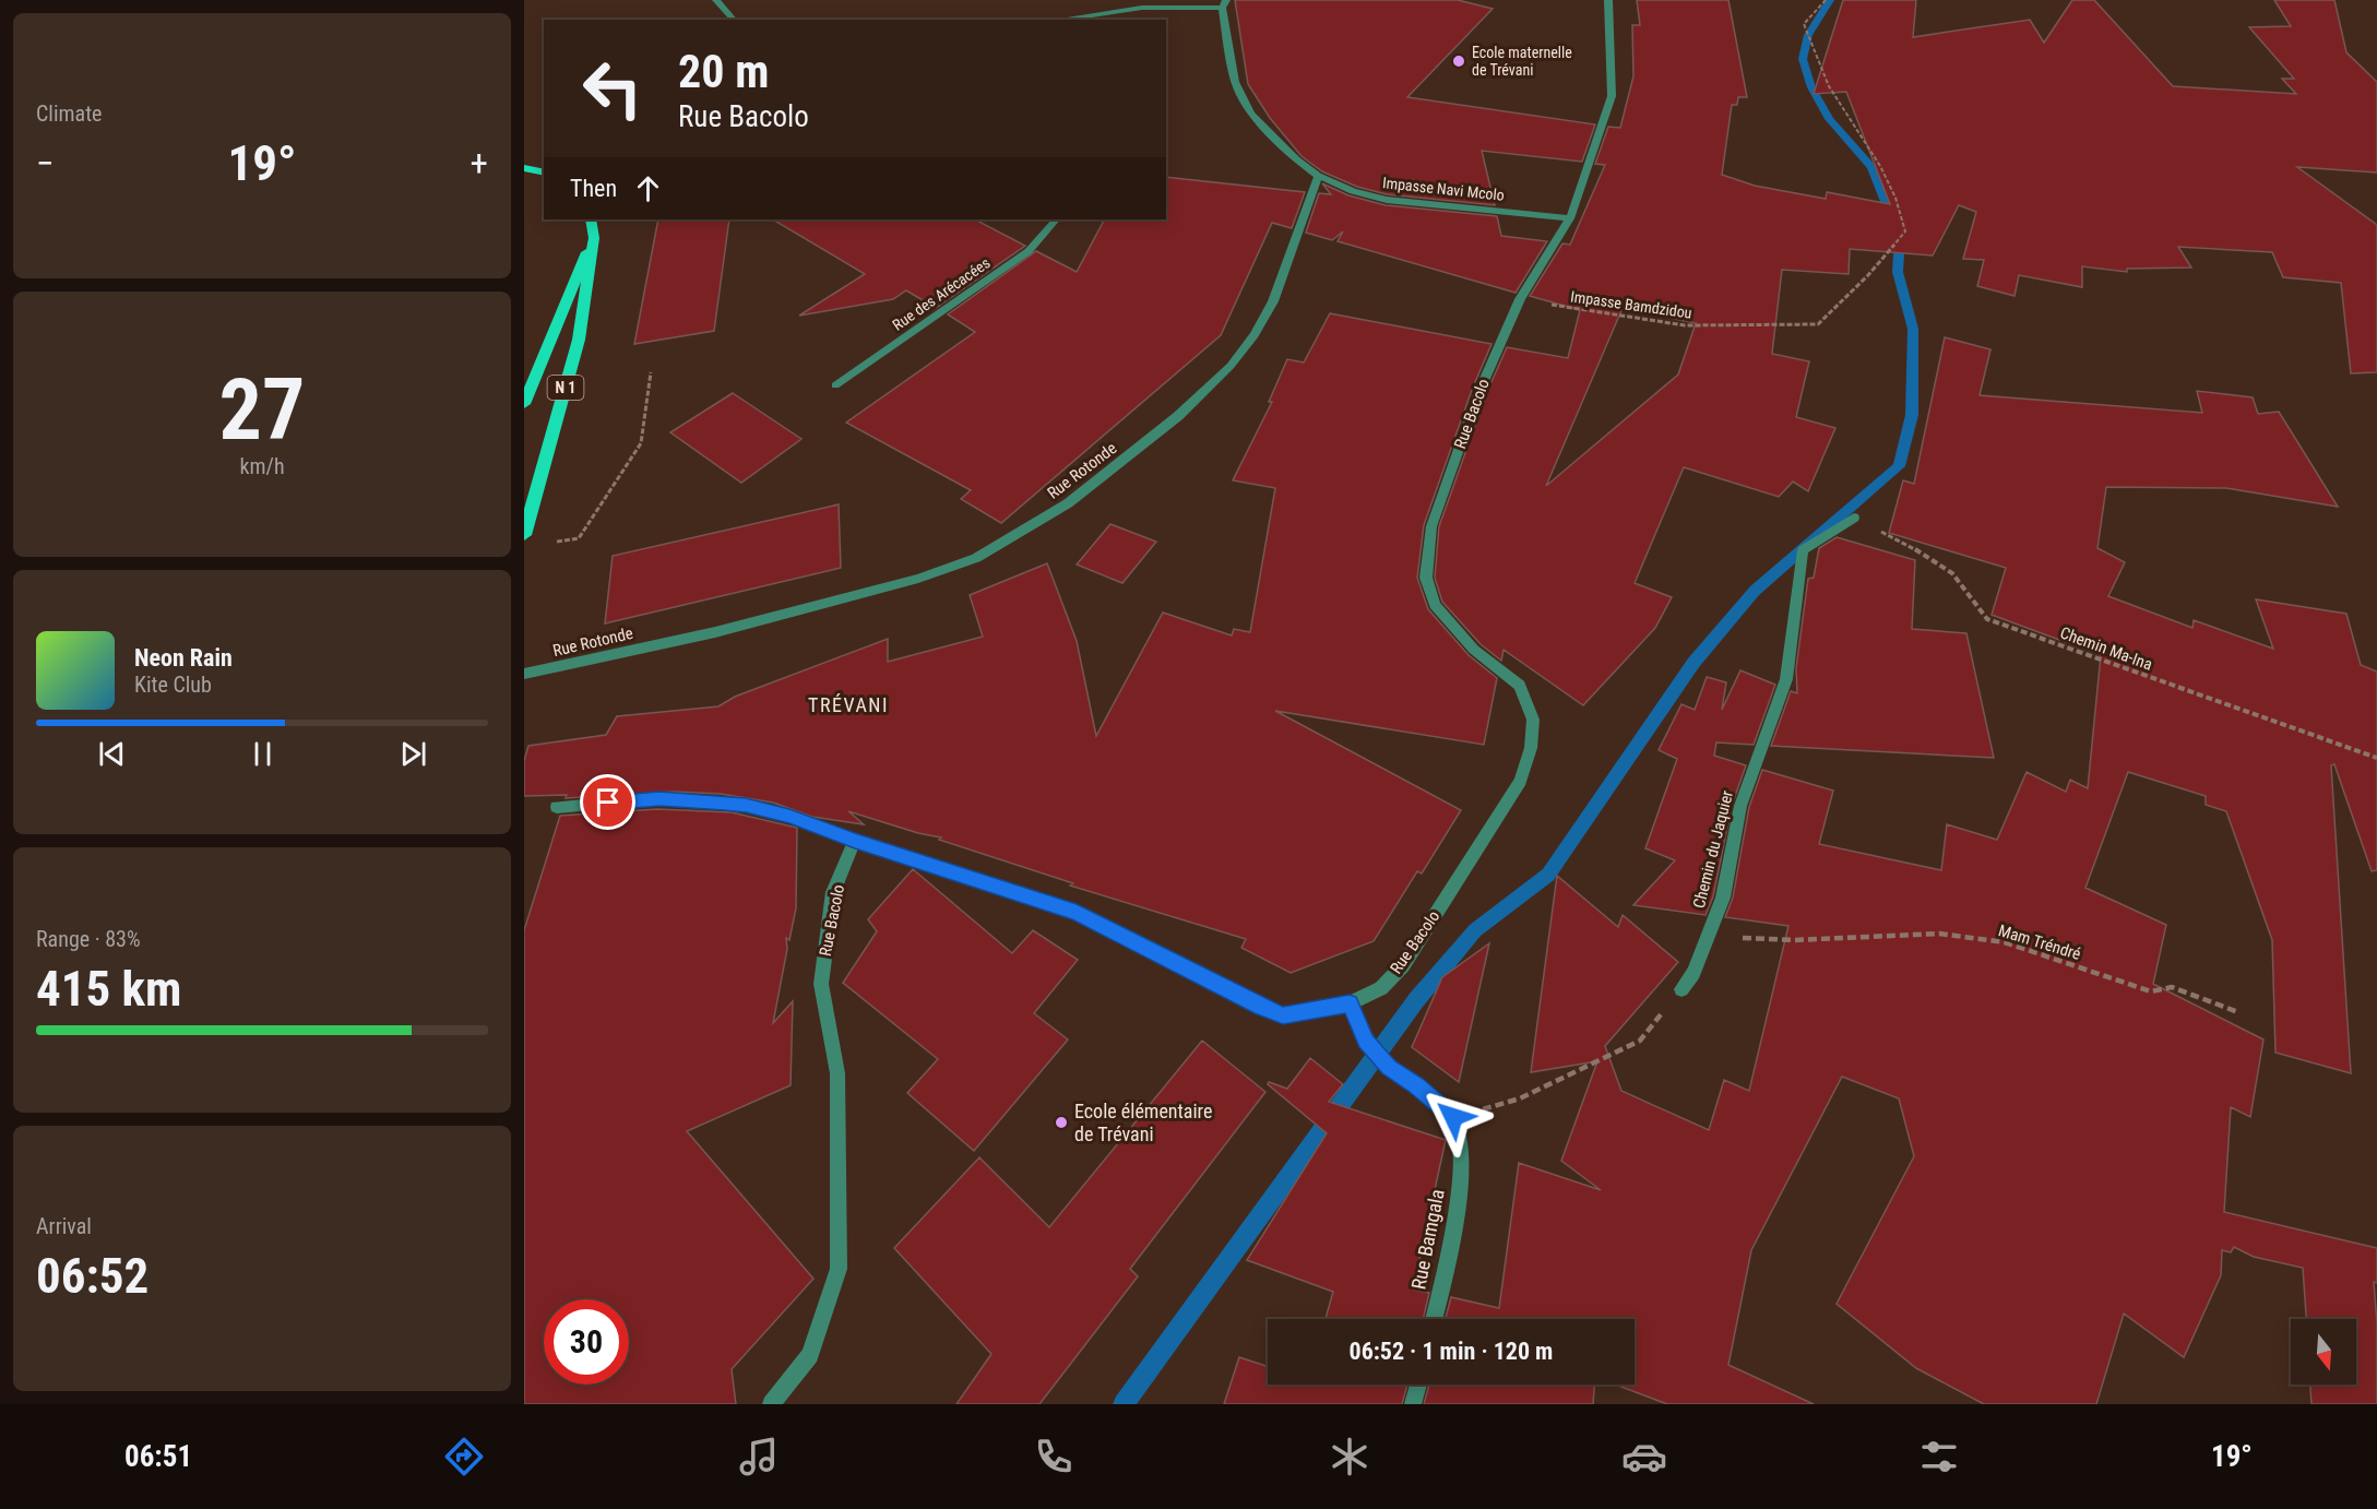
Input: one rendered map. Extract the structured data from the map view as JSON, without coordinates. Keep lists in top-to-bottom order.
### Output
{
  "streets": {
    "main road": ["N 1"],
    "street": [
      "Impasse Navi Mcolo",
      "Rue des Arécacées",
      "Rue Bacolo",
      "Rue Rotonde",
      "Chemin du Jaquier",
      "Rue Bamgala"
    ],
    "path": ["Impasse Bamdzidou", "Chemin Ma-Ina", "Mam Tréndré"]
  },
  "crossings": [
    ["Impasse Navi Mcolo", "Rue Bacolo"],
    ["Impasse Navi Mcolo", "Rue Rotonde"],
    ["Impasse Bamdzidou", "Rue Bacolo"],
    ["Chemin Ma-Ina", "Chemin du Jaquier"],
    ["Chemin du Jaquier", "Mam Tréndré"]
  ],
  "districts": ["TRÉVANI"],
  "places": ["Ecole maternelle de Trévani", "Ecole élémentaire de Trévani"],
  "north": "bottom",
  "page": {
    "tile": [
      "Climate",
      ["27", "km/h"],
      ["Range · 83%", "415 km"],
      ["Arrival", "06:52"]
    ],
    "turn": ["20 m", "Rue Bacolo"],
    "heat": ["−", "19°", "+"],
    "then": "Then",
    "song": ["Neon Rain", "Kite Club"],
    "limit": "30",
    "trip": "06:52 · 1 min · 120 m",
    "tabs": ["06:51", "19°"]
  }
}
